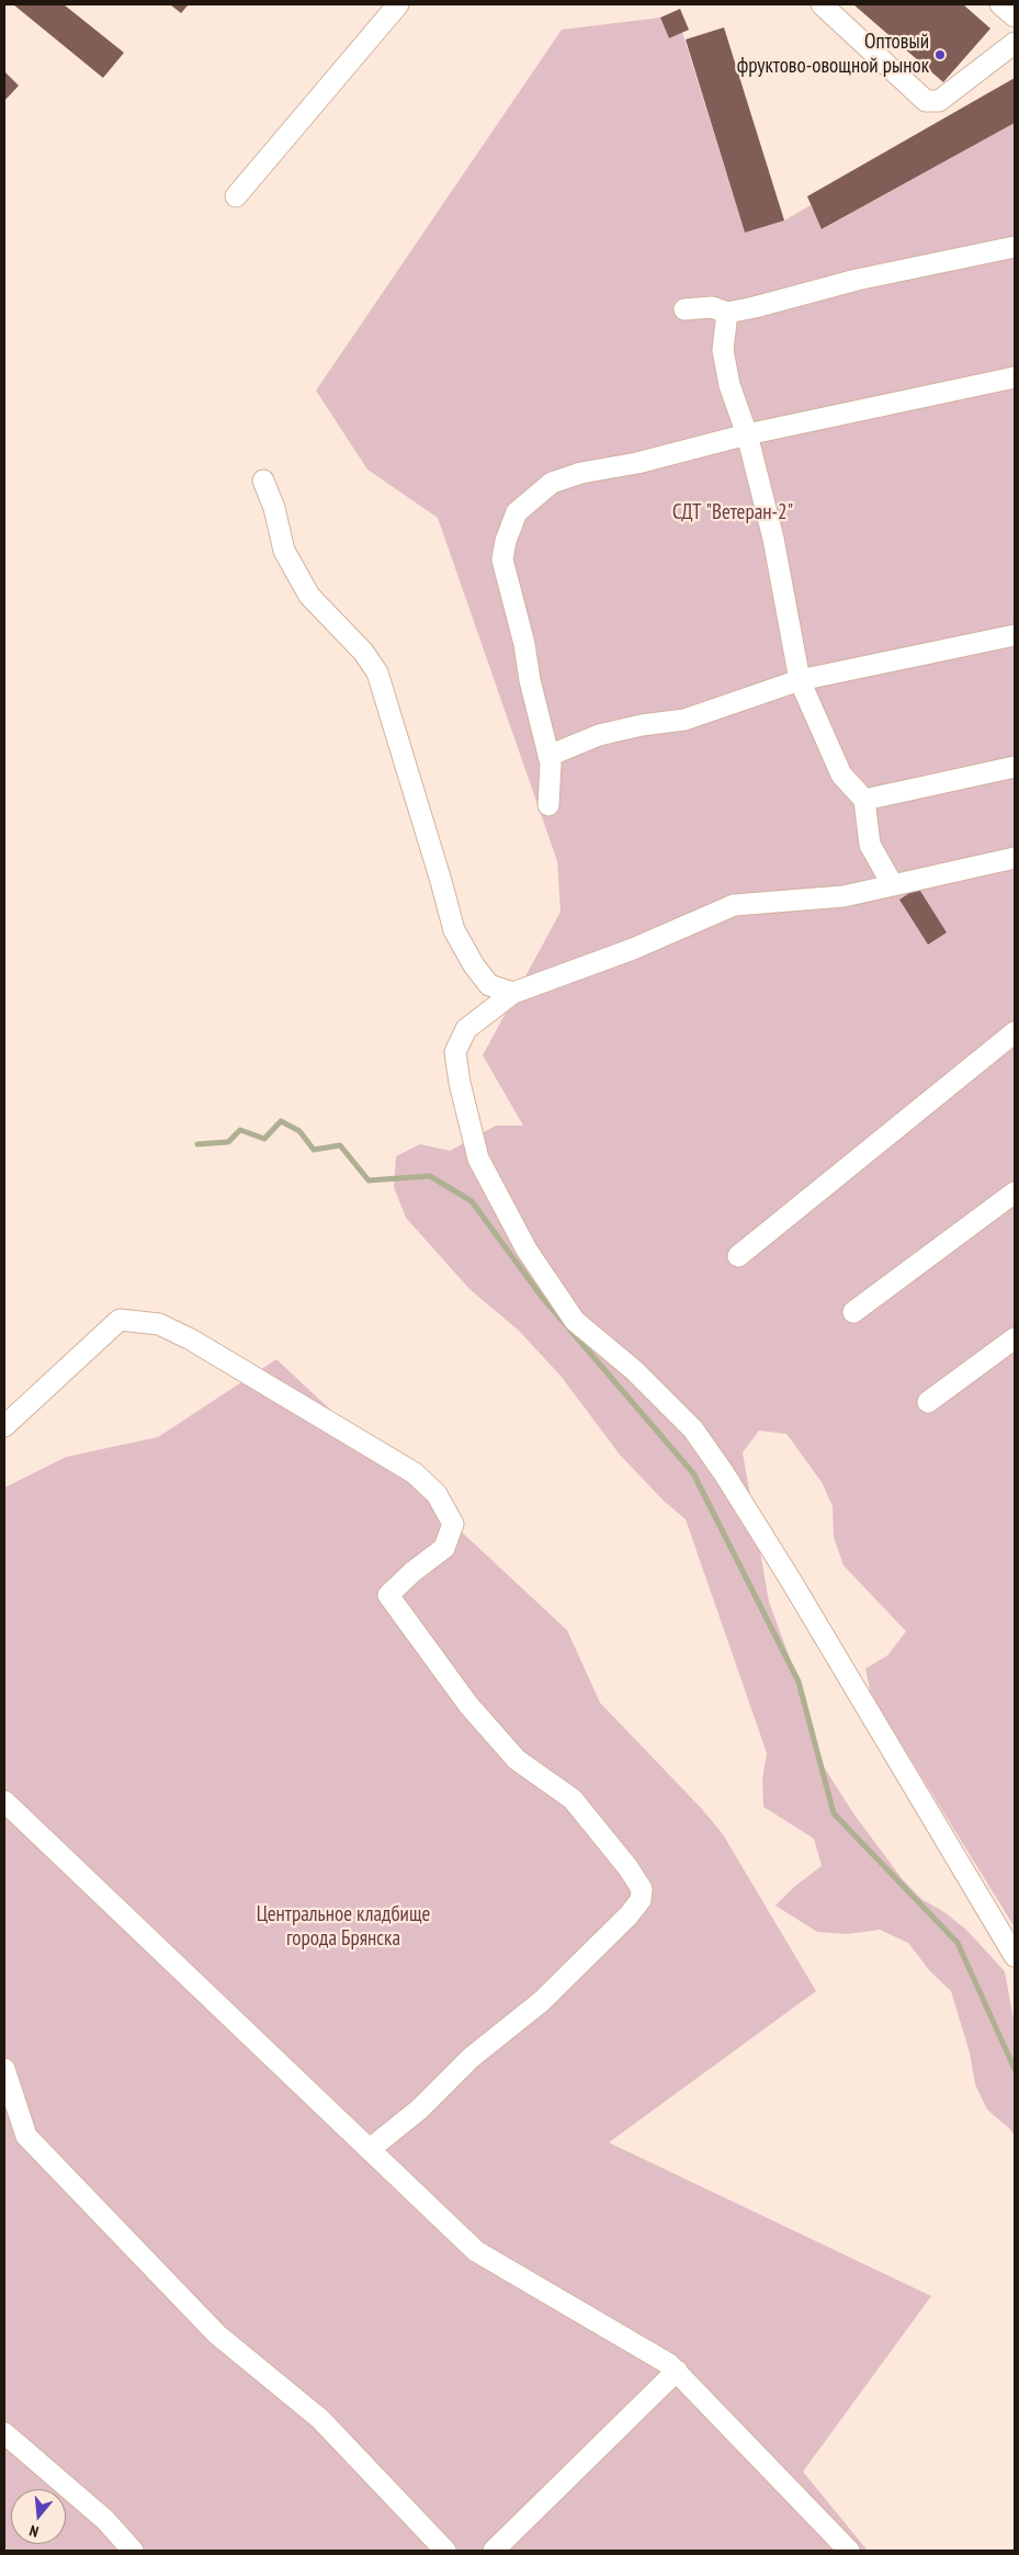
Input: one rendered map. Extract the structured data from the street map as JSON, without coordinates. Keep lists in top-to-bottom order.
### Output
{
  "parks": ["СДТ \"Ветеран-2\"", "Центральное кладбище города Брянска"],
  "places": ["Оптовый фруктово-овощной рынок"],
  "north": "bottom"
}
